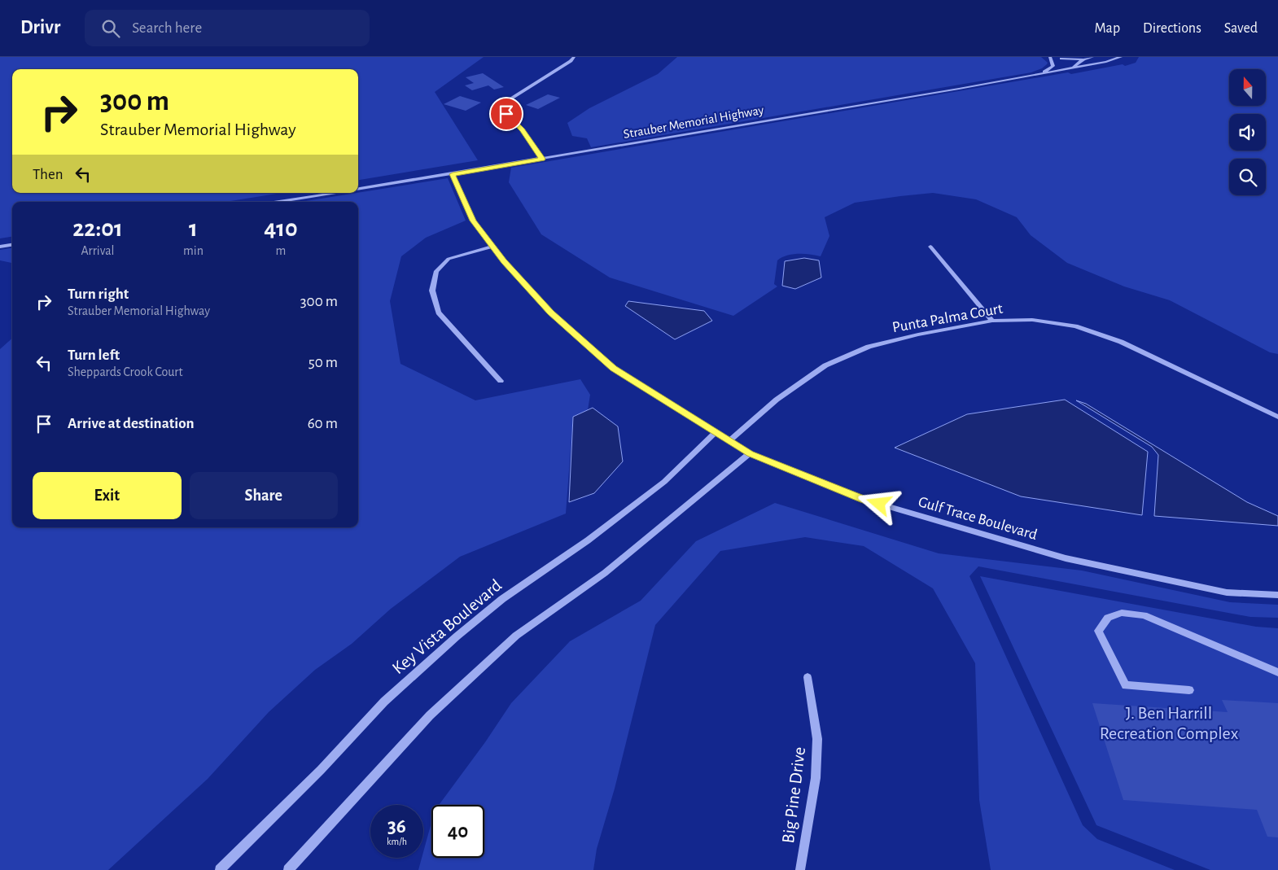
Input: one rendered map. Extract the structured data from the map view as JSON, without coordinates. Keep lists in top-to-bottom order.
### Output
{
  "streets": {
    "street": [
      "Strauber Memorial Highway",
      "Punta Palma Court",
      "Gulf Trace Boulevard",
      "Key Vista Boulevard",
      "Big Pine Drive"
    ]
  },
  "crossings": [
    ["Strauber Memorial Highway", "Gulf Trace Boulevard"],
    ["Punta Palma Court", "Gulf Trace Boulevard"],
    ["Gulf Trace Boulevard", "Key Vista Boulevard"]
  ],
  "parks": ["J. Ben Harrill Recreation Complex"],
  "north": "top",
  "page": {
    "header": "Drivr",
    "search": "Search here",
    "nav": ["Map", "Directions", "Saved"],
    "turn": ["300 m", "Strauber Memorial Highway"],
    "then": "Then",
    "eta": [
      "22:01",
      "Arrival",
      "1",
      "min",
      "410",
      "m"
    ],
    "list": [
      {
        "name": "Turn right",
        "note": "Strauber Memorial Highway",
        "value": "300 m"
      },
      {
        "name": "Turn left",
        "note": "Sheppards Crook Court",
        "value": "50 m"
      },
      {
        "name": "Arrive at destination",
        "value": "60 m"
      }
    ],
    "buttons": ["Exit", "Share"],
    "speed": "36 km/h",
    "limit": "40"
  }
}
